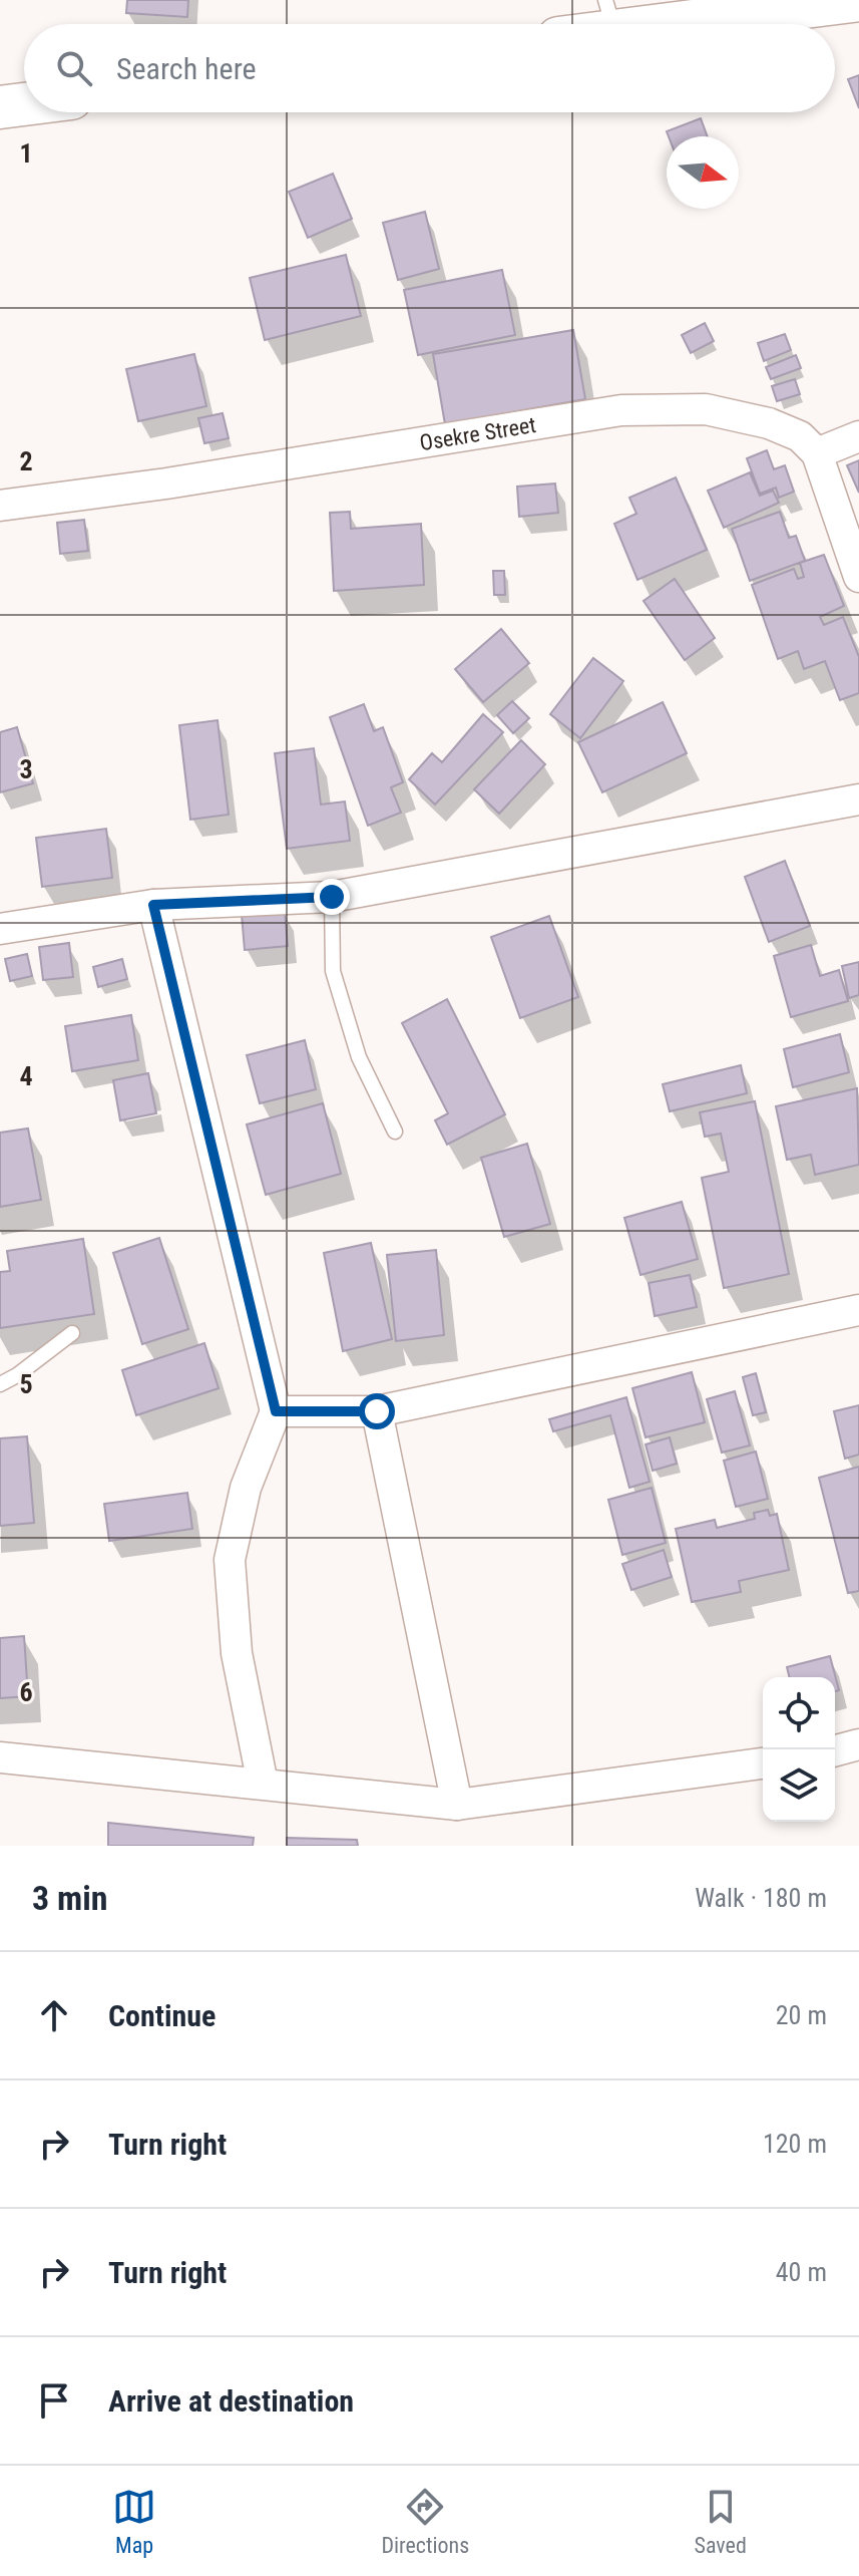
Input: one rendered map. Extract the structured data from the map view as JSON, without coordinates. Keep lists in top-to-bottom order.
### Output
{
  "streets": {
    "street": ["Osekre Street"]
  },
  "north": "right",
  "page": {
    "search": "Search here",
    "heading": ["3 min", "Walk · 180 m"],
    "list": [
      ["Continue", "20 m"],
      ["Turn right", "120 m"],
      ["Turn right", "40 m"],
      "Arrive at destination"
    ],
    "nav": ["Map", "Directions", "Saved"]
  },
  "grid": {
    "rows": [
      "1",
      "2",
      "3",
      "4",
      "5",
      "6"
    ]
  }
}
